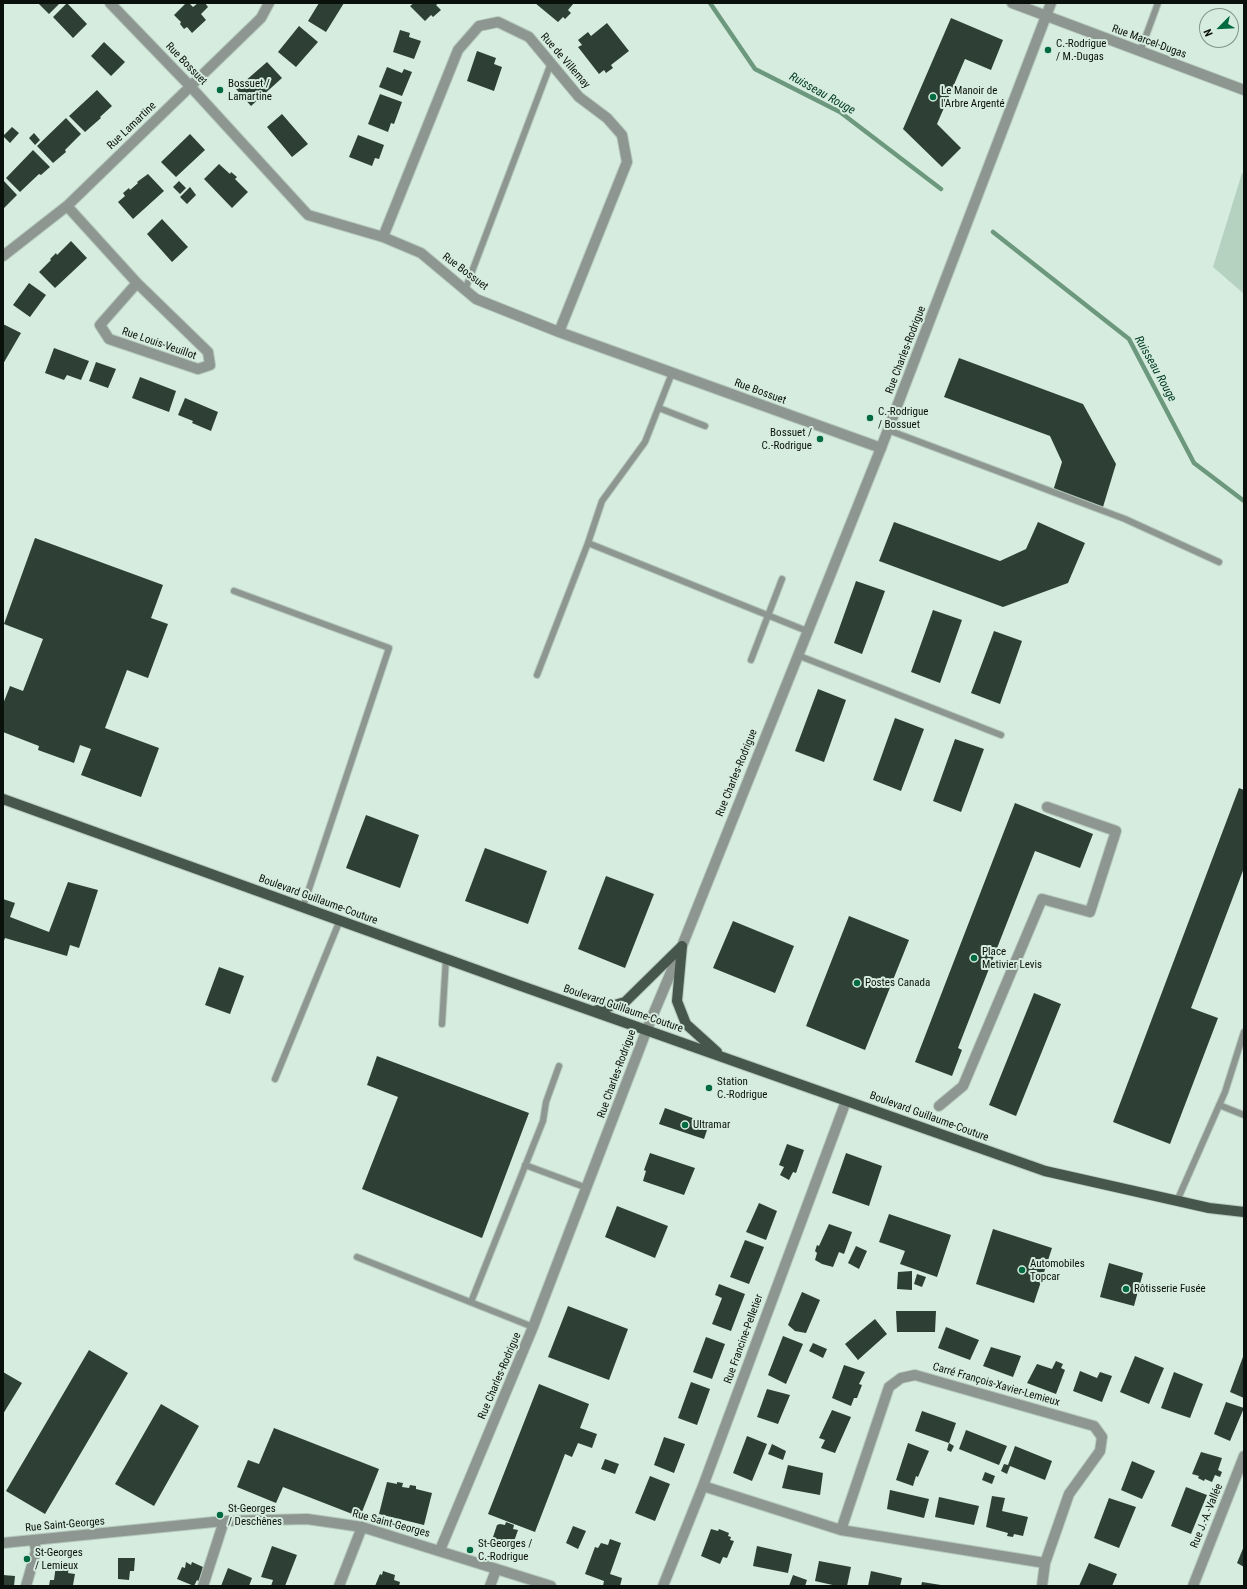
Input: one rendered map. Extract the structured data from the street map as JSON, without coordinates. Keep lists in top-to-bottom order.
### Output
{
  "streets": {
    "main road": ["Boulevard Guillaume-Couture"],
    "street": [
      "Rue Marcel-Dugas",
      "Rue de Villemay",
      "Rue Bossuet",
      "Rue Lamartine",
      "Rue Louis-Veuillot",
      "Rue Charles-Rodrigue",
      "Rue Francine-Pelletier",
      "Carré François-Xavier-Lemieux",
      "Rue J.-A.-Vallée",
      "Rue Saint-Georges"
    ]
  },
  "crossings": [
    ["Rue Marcel-Dugas", "Rue Charles-Rodrigue"],
    ["Rue de Villemay", "Rue Bossuet"],
    ["Rue Bossuet", "Rue Lamartine"],
    ["Rue Bossuet", "Rue Charles-Rodrigue"],
    ["Rue Lamartine", "Rue Louis-Veuillot"],
    ["Rue Charles-Rodrigue", "Boulevard Guillaume-Couture"],
    ["Rue Charles-Rodrigue", "Rue Saint-Georges"],
    ["Boulevard Guillaume-Couture", "Rue Francine-Pelletier"]
  ],
  "water": ["Ruisseau Rouge"],
  "places": [
    "C.-Rodrigue / M.-Dugas",
    "Bossuet / Lamartine",
    "Le Manoir de l'Arbre Argenté",
    "C.-Rodrigue / Bossuet",
    "Bossuet / C.-Rodrigue",
    "Place Metivier Levis",
    "Postes Canada",
    "Station C.-Rodrigue",
    "Ultramar",
    "Automobiles Topcar",
    "Rôtisserie Fusée",
    "St-Georges / Deschênes",
    "St-Georges / C.-Rodrigue",
    "St-Georges / Lemieux"
  ],
  "north": "bottom left"
}
